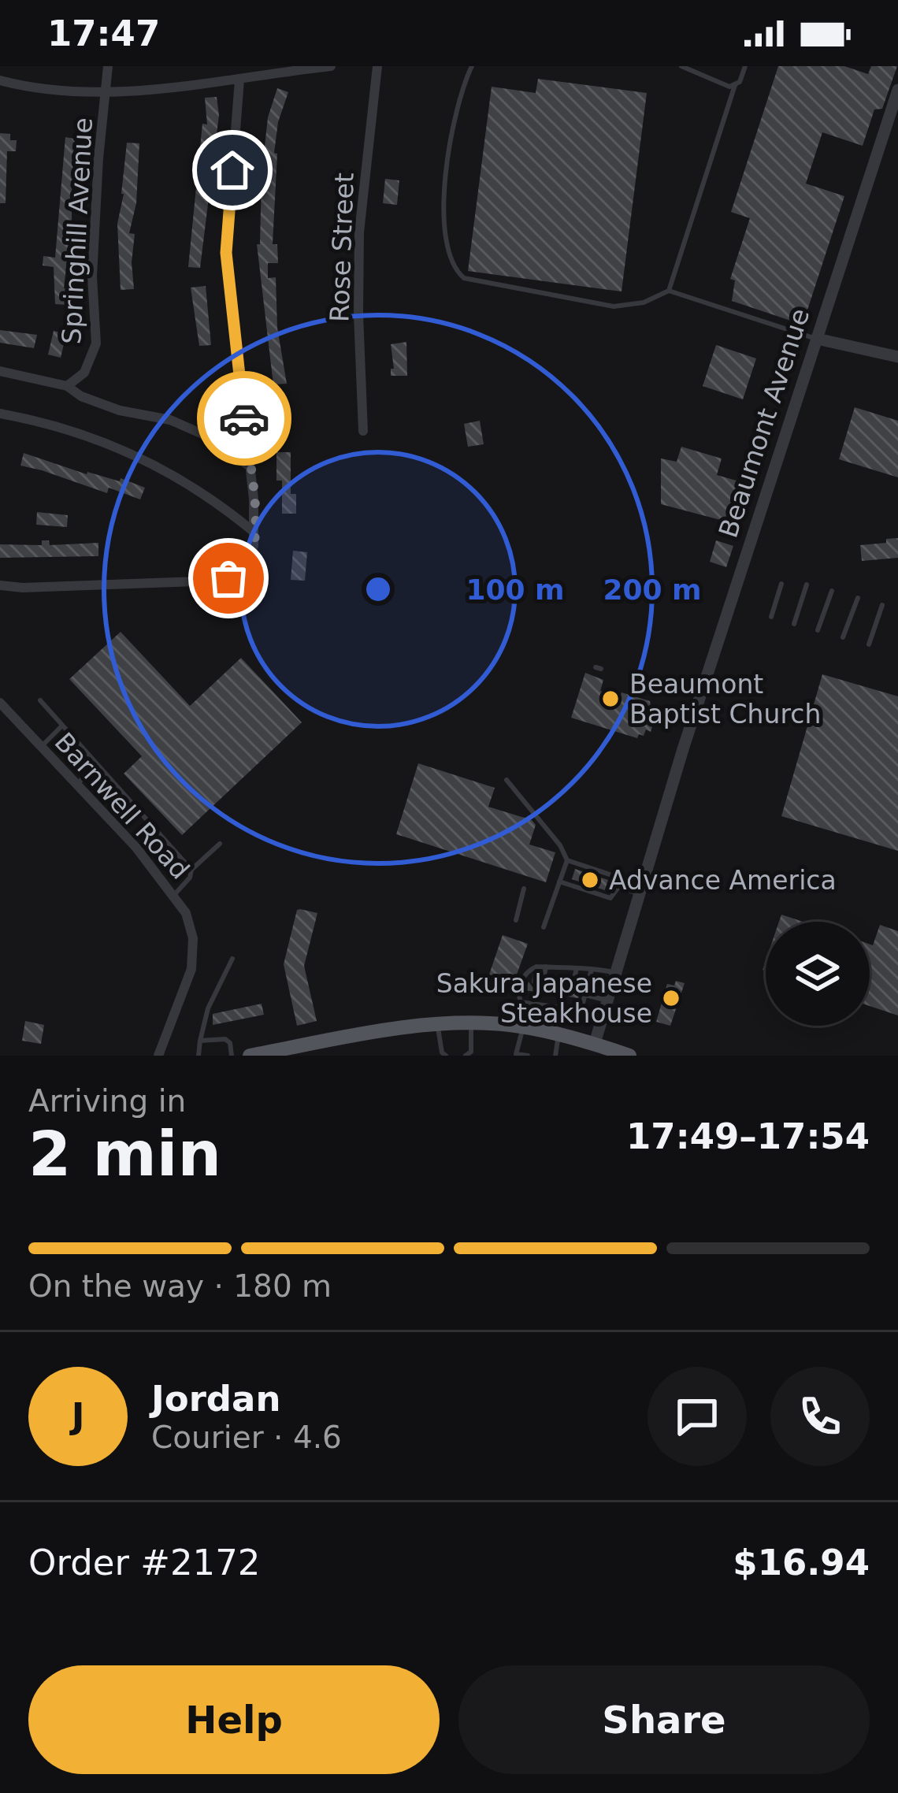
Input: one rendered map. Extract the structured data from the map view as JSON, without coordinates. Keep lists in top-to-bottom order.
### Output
{
  "streets": {
    "street": [
      "Springhill Avenue",
      "Rose Street",
      "Beaumont Avenue",
      "Barnwell Road"
    ]
  },
  "places": ["Beaumont Baptist Church", "Advance America", "Sakura Japanese Steakhouse"],
  "page": {
    "status": "17:47",
    "heading": ["2 min", "Arriving in", "17:49–17:54"],
    "panel": [
      "Jordan",
      "Courier · 4.6",
      "Order #2172",
      "$16.94"
    ],
    "bar": "On the way · 180 m",
    "round": "J",
    "buttons": ["Help", "Share"]
  },
  "rings": ["100 m", "200 m"]
}
